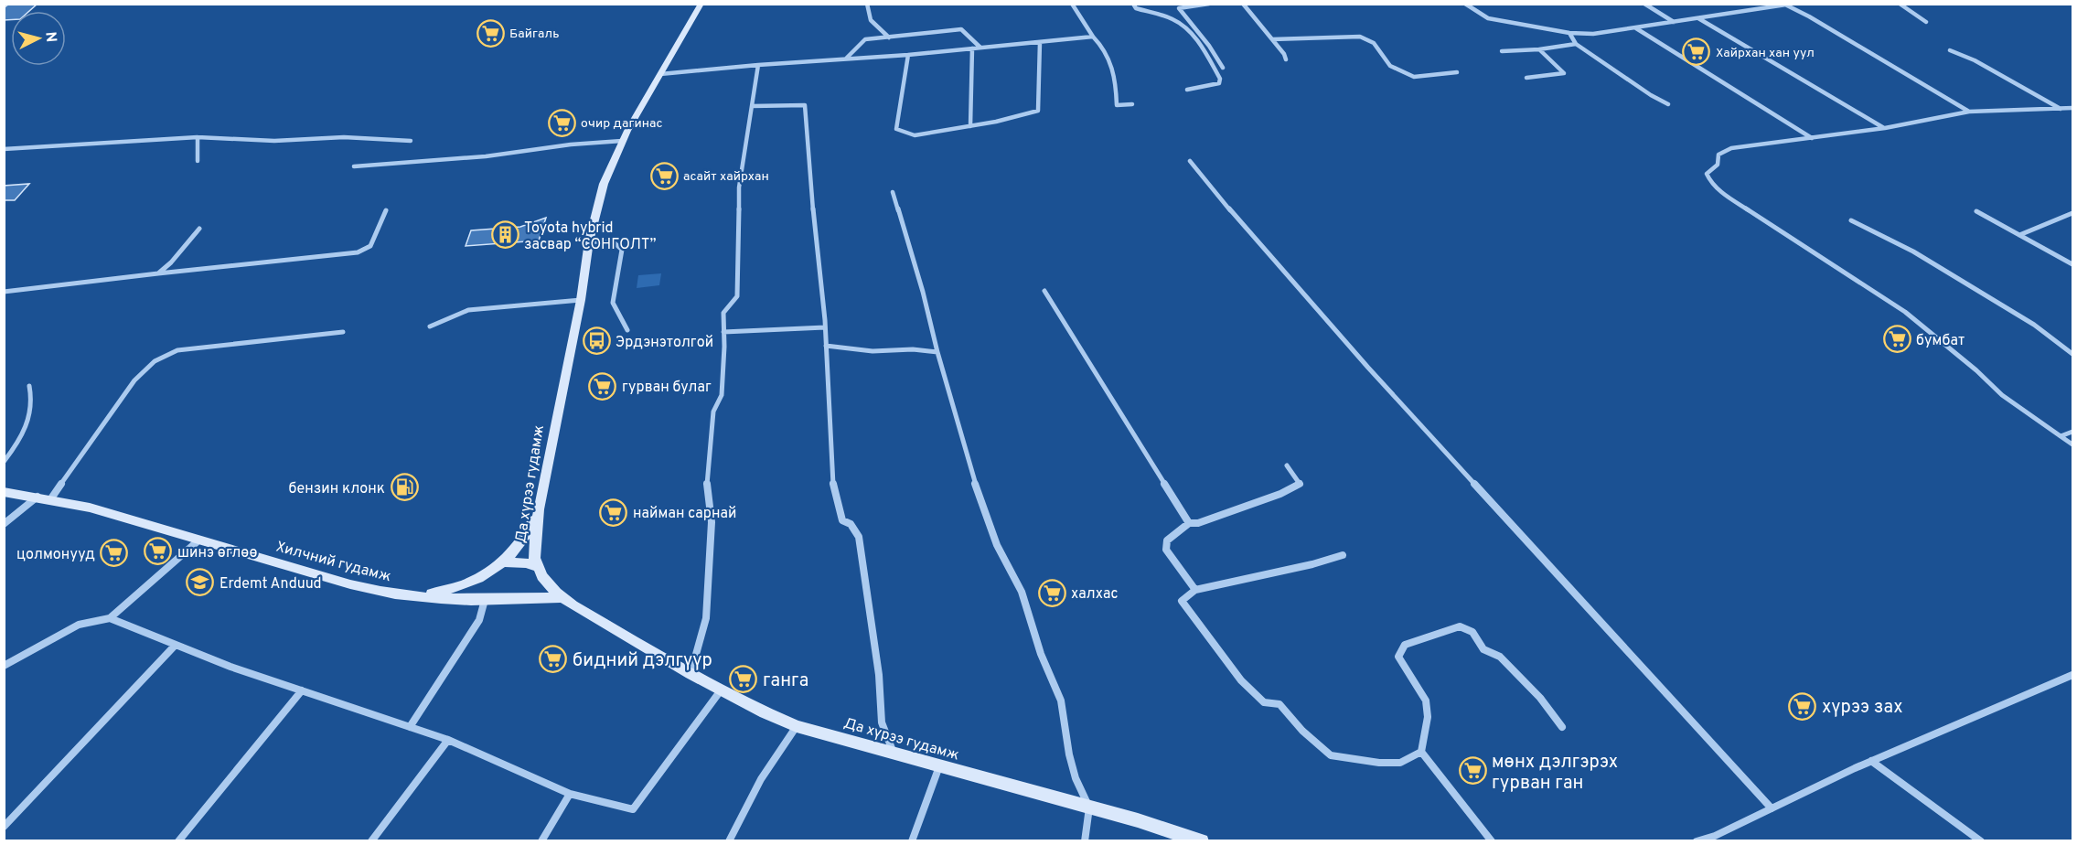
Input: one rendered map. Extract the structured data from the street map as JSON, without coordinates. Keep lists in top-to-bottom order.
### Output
{
  "streets": {
    "main road": ["Да хүрээ гудамж", "Хилчний гудамж"]
  },
  "crossings": [
    ["Да хүрээ гудамж", "Хилчний гудамж"]
  ],
  "places": {
    "supermarket": [
      "Байгаль",
      "Хайрхан хан уул",
      "очир дагинас",
      "асайт хайрхан",
      "бумбат",
      "гурван булаг",
      "найман сарнай",
      "шинэ өглөө",
      "цолмонууд",
      "халхас",
      "бидний дэлгүүр",
      "ганга",
      "хүрээ зах",
      "мөнх дэлгэрэх гурван ган"
    ],
    "building": ["Toyota hybrid засвар “СОНГОЛТ”"],
    "bus stop": ["Эрдэнэтолгой"],
    "fuel station": ["бензин клонк"],
    "school or university": ["Erdemt Anduud"]
  },
  "north": "right"
}
